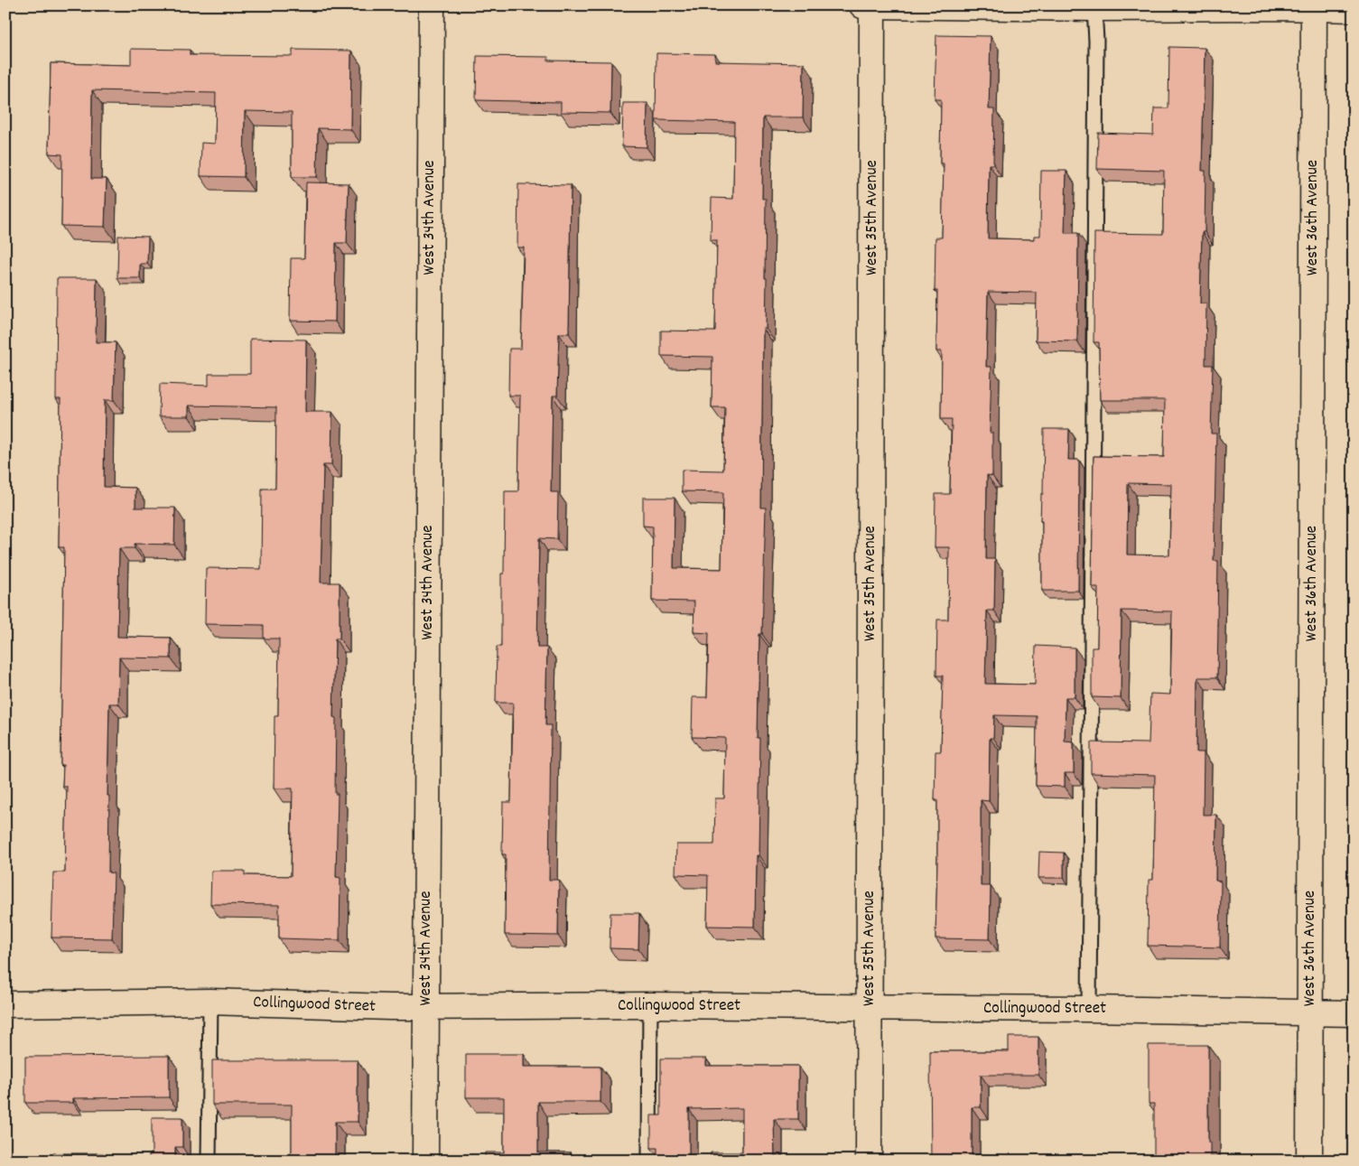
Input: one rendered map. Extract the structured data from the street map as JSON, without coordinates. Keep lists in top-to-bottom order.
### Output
{
  "streets": {
    "street": [
      "West 34th Avenue",
      "West 35th Avenue",
      "West 36th Avenue",
      "Collingwood Street"
    ]
  },
  "crossings": [
    ["West 34th Avenue", "Collingwood Street"],
    ["West 35th Avenue", "Collingwood Street"],
    ["West 36th Avenue", "Collingwood Street"]
  ]
}
